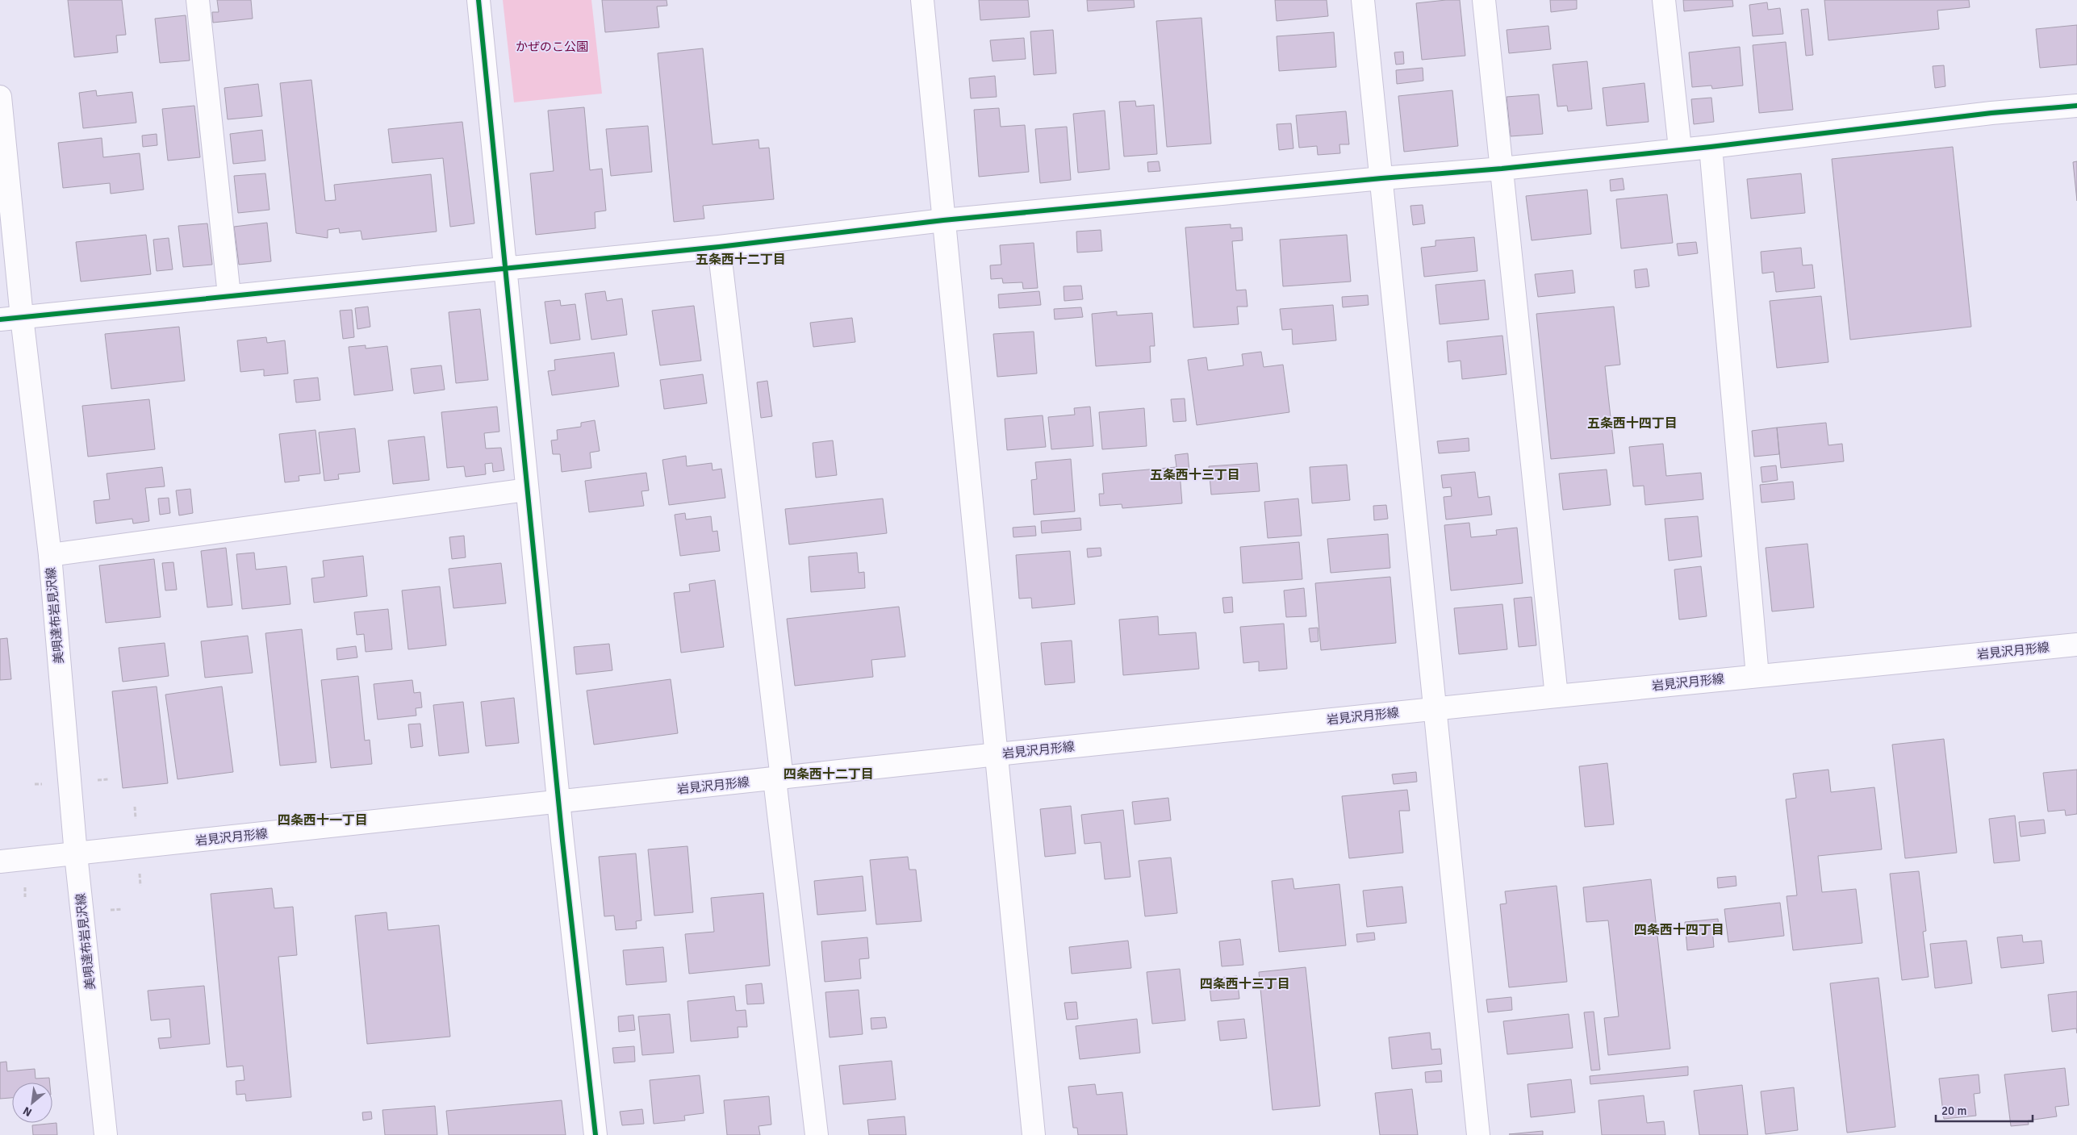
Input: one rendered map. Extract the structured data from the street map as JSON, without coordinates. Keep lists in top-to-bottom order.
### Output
{
  "streets": {
    "street": ["美唄達布岩見沢線", "岩見沢月形線"]
  },
  "crossings": [
    ["美唄達布岩見沢線", "岩見沢月形線"]
  ],
  "districts": [
    "五条西十二丁目",
    "五条西十四丁目",
    "五条西十三丁目",
    "四条西十二丁目",
    "四条西十一丁目",
    "四条西十四丁目",
    "四条西十三丁目"
  ],
  "parks": ["かぜのこ公園"],
  "scale_bar": "20 m",
  "north": "bottom left"
}
